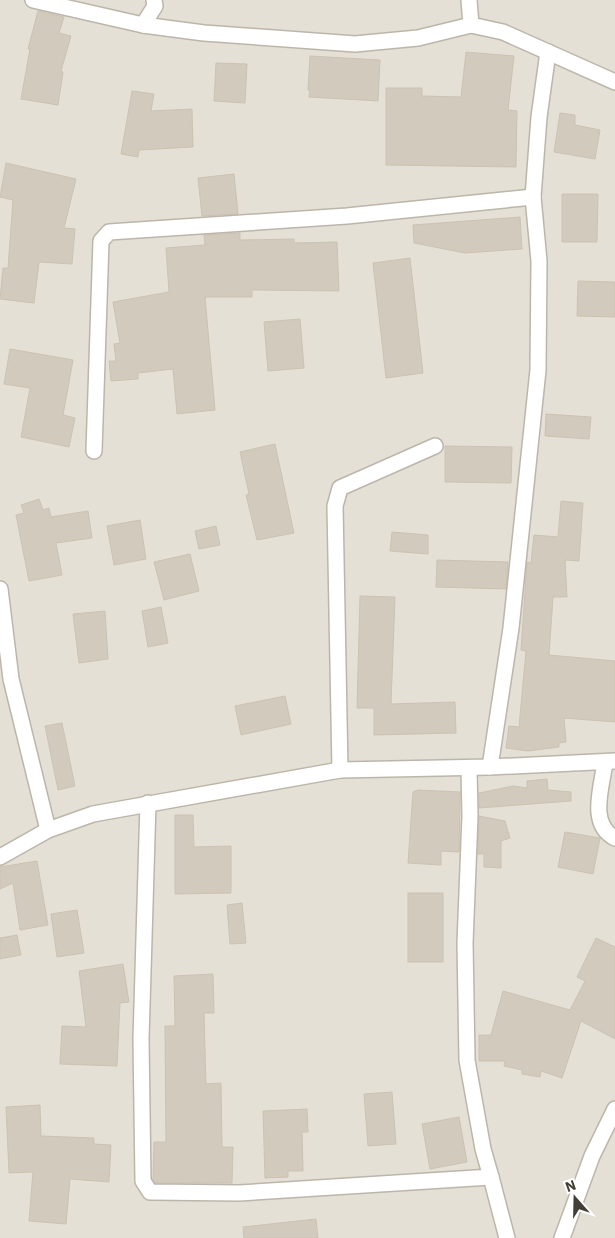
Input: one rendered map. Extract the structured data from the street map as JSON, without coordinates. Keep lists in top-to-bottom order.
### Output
{
  "north": "top"
}
